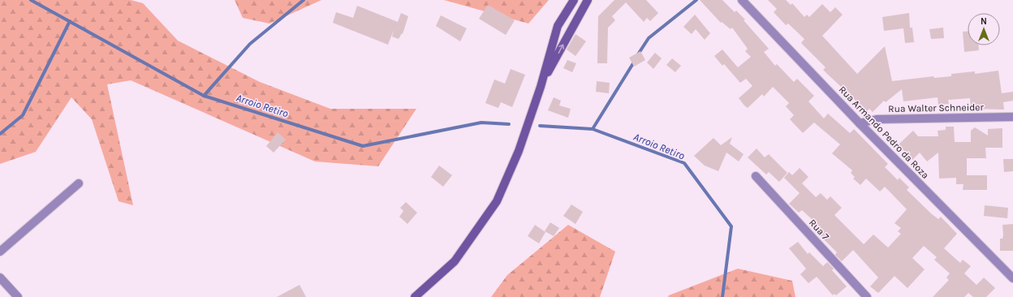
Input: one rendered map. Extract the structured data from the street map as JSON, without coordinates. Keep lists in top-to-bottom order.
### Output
{
  "streets": {
    "street": ["Rua Walter Schneider", "Rua Armando Pedro da Roza", "Rua 7"]
  },
  "crossings": [
    ["Rua Walter Schneider", "Rua Armando Pedro da Roza"]
  ],
  "water": ["Arroio Retiro"],
  "north": "top"
}
